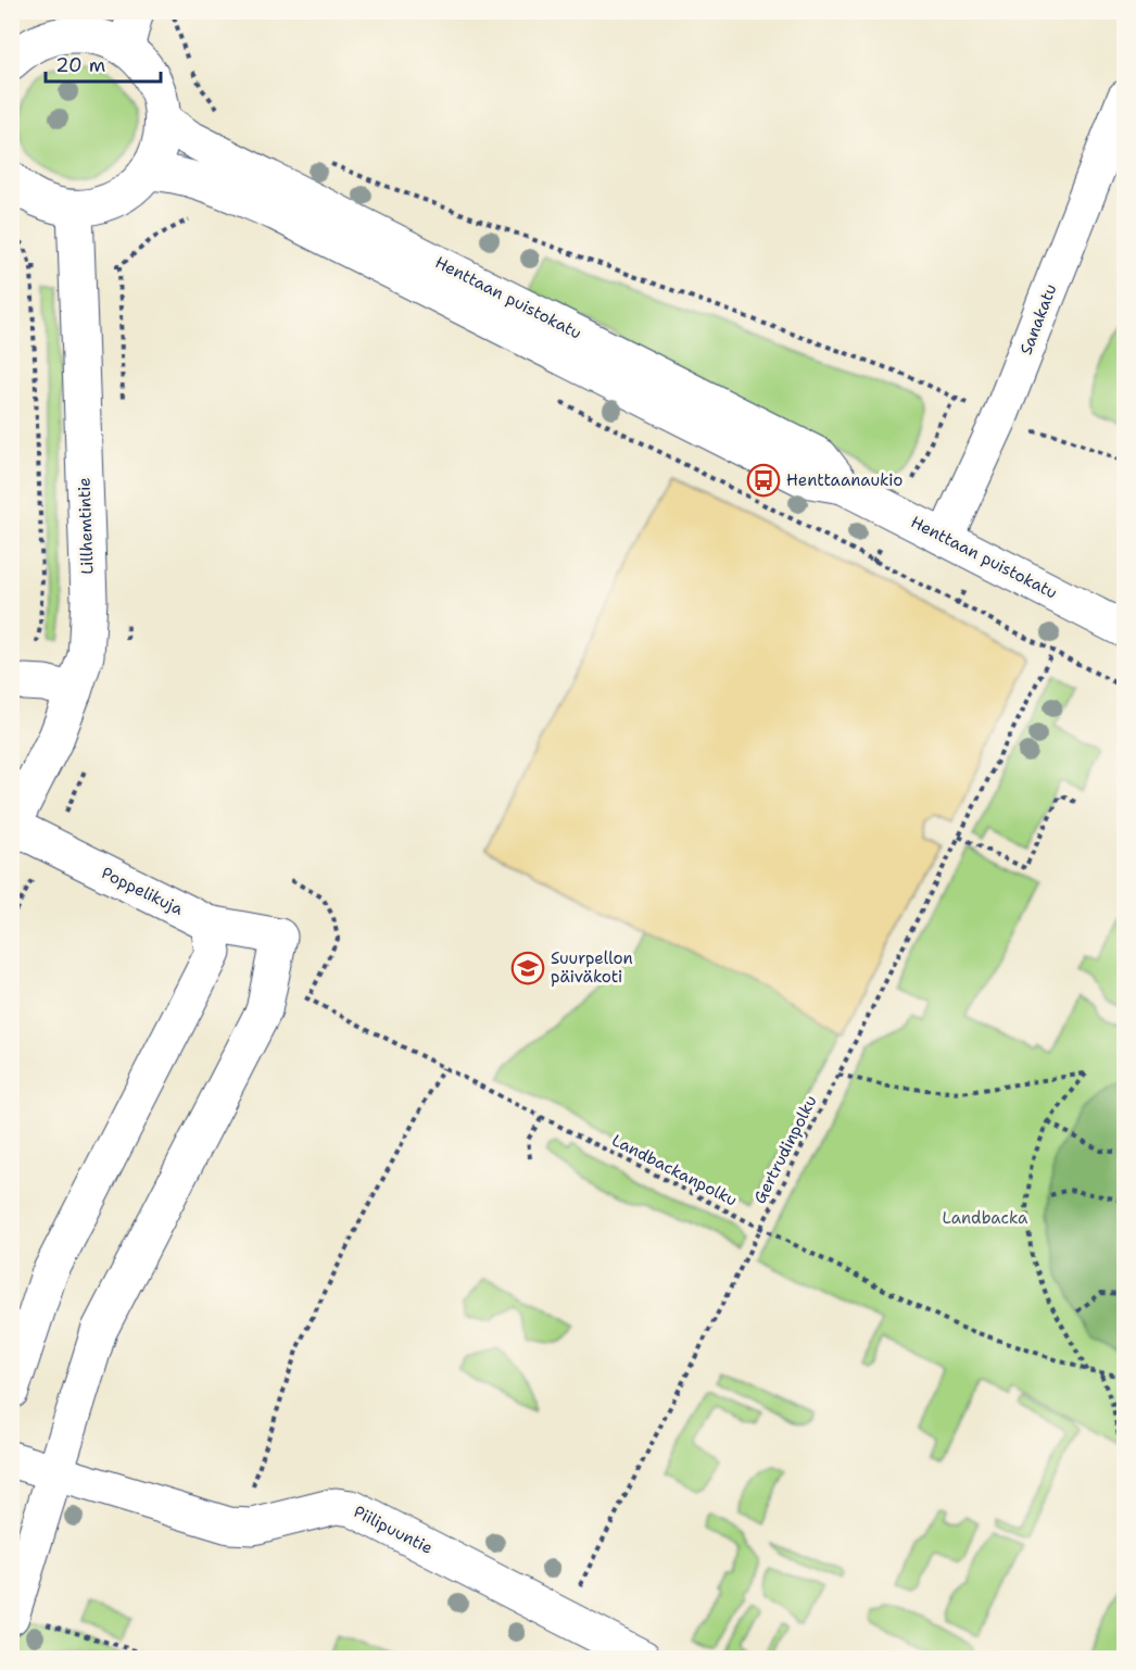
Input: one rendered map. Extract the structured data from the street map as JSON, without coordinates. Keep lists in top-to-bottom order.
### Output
{
  "streets": {
    "street": [
      "Henttaan puistokatu",
      "Sanakatu",
      "Lillhemtintie",
      "Poppelikuja",
      "Piilipuuntie"
    ],
    "path": ["Gertrudinpolku", "Landbackanpolku"]
  },
  "crossings": [
    ["Henttaan puistokatu", "Sanakatu"],
    ["Lillhemtintie", "Poppelikuja"],
    ["Poppelikuja", "Piilipuuntie"],
    ["Gertrudinpolku", "Landbackanpolku"],
    ["Gertrudinpolku", "Piilipuuntie"]
  ],
  "parks": ["Landbacka"],
  "places": {
    "bus stop": ["Henttaanaukio"],
    "school or university": ["Suurpellon päiväkoti"]
  },
  "scale_bar": "20 m"
}
